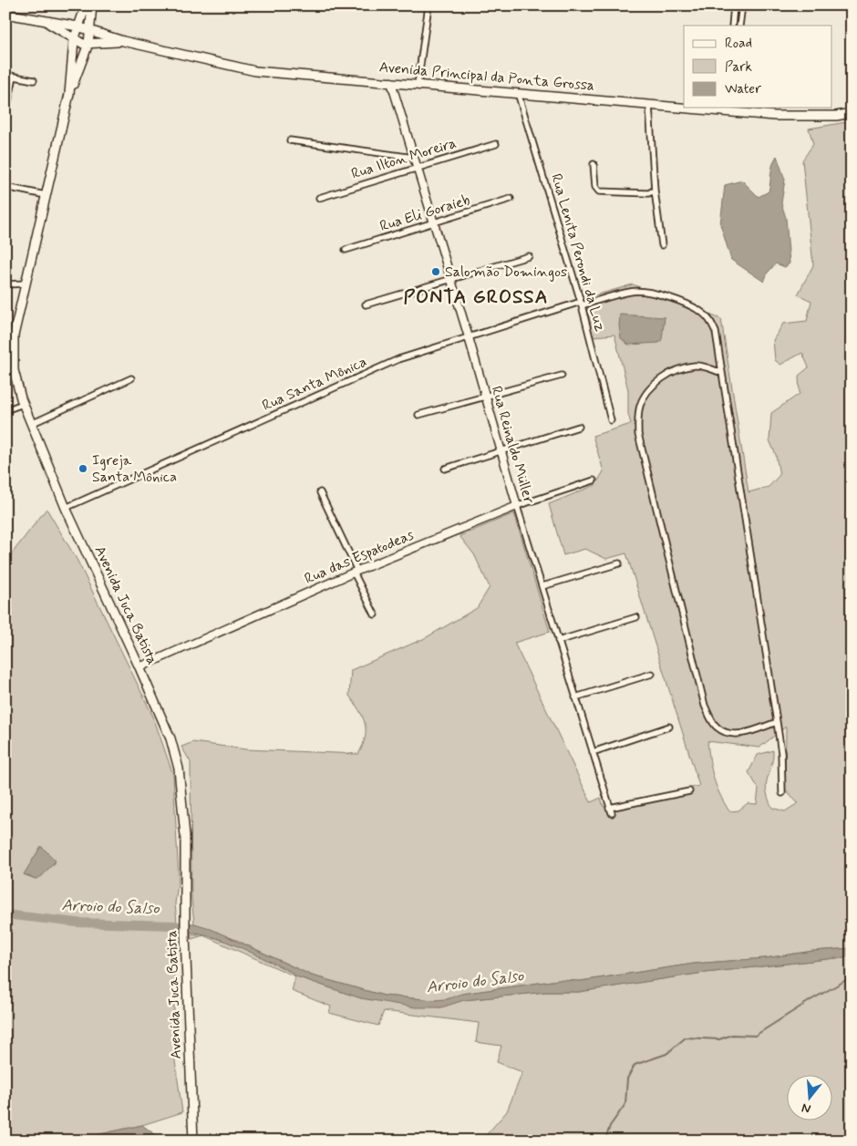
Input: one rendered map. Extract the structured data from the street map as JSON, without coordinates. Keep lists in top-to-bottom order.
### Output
{
  "streets": {
    "main road": ["Avenida Principal da Ponta Grossa", "Avenida Juca Batista"],
    "street": [
      "Rua Ilton Moreira",
      "Rua Eli Goraieb",
      "Rua Lenita Perondi da Luz",
      "Rua Santa Mônica",
      "Rua Reinaldo Müller",
      "Rua das Espatodeas"
    ]
  },
  "crossings": [
    ["Avenida Principal da Ponta Grossa", "Rua Lenita Perondi da Luz"],
    ["Avenida Principal da Ponta Grossa", "Rua Reinaldo Müller"],
    ["Avenida Principal da Ponta Grossa", "Avenida Juca Batista"],
    ["Rua Ilton Moreira", "Rua Reinaldo Müller"],
    ["Rua Eli Goraieb", "Rua Reinaldo Müller"],
    ["Rua Lenita Perondi da Luz", "Rua Santa Mônica"],
    ["Rua Santa Mônica", "Rua Reinaldo Müller"],
    ["Rua Santa Mônica", "Avenida Juca Batista"],
    ["Rua Reinaldo Müller", "Rua das Espatodeas"],
    ["Rua das Espatodeas", "Avenida Juca Batista"]
  ],
  "districts": ["PONTA GROSSA"],
  "water": ["Arroio do Salso"],
  "places": ["Salomão Domingos", "Igreja Santa Mônica"],
  "legend": ["Road", "Park", "Water"],
  "north": "bottom"
}
